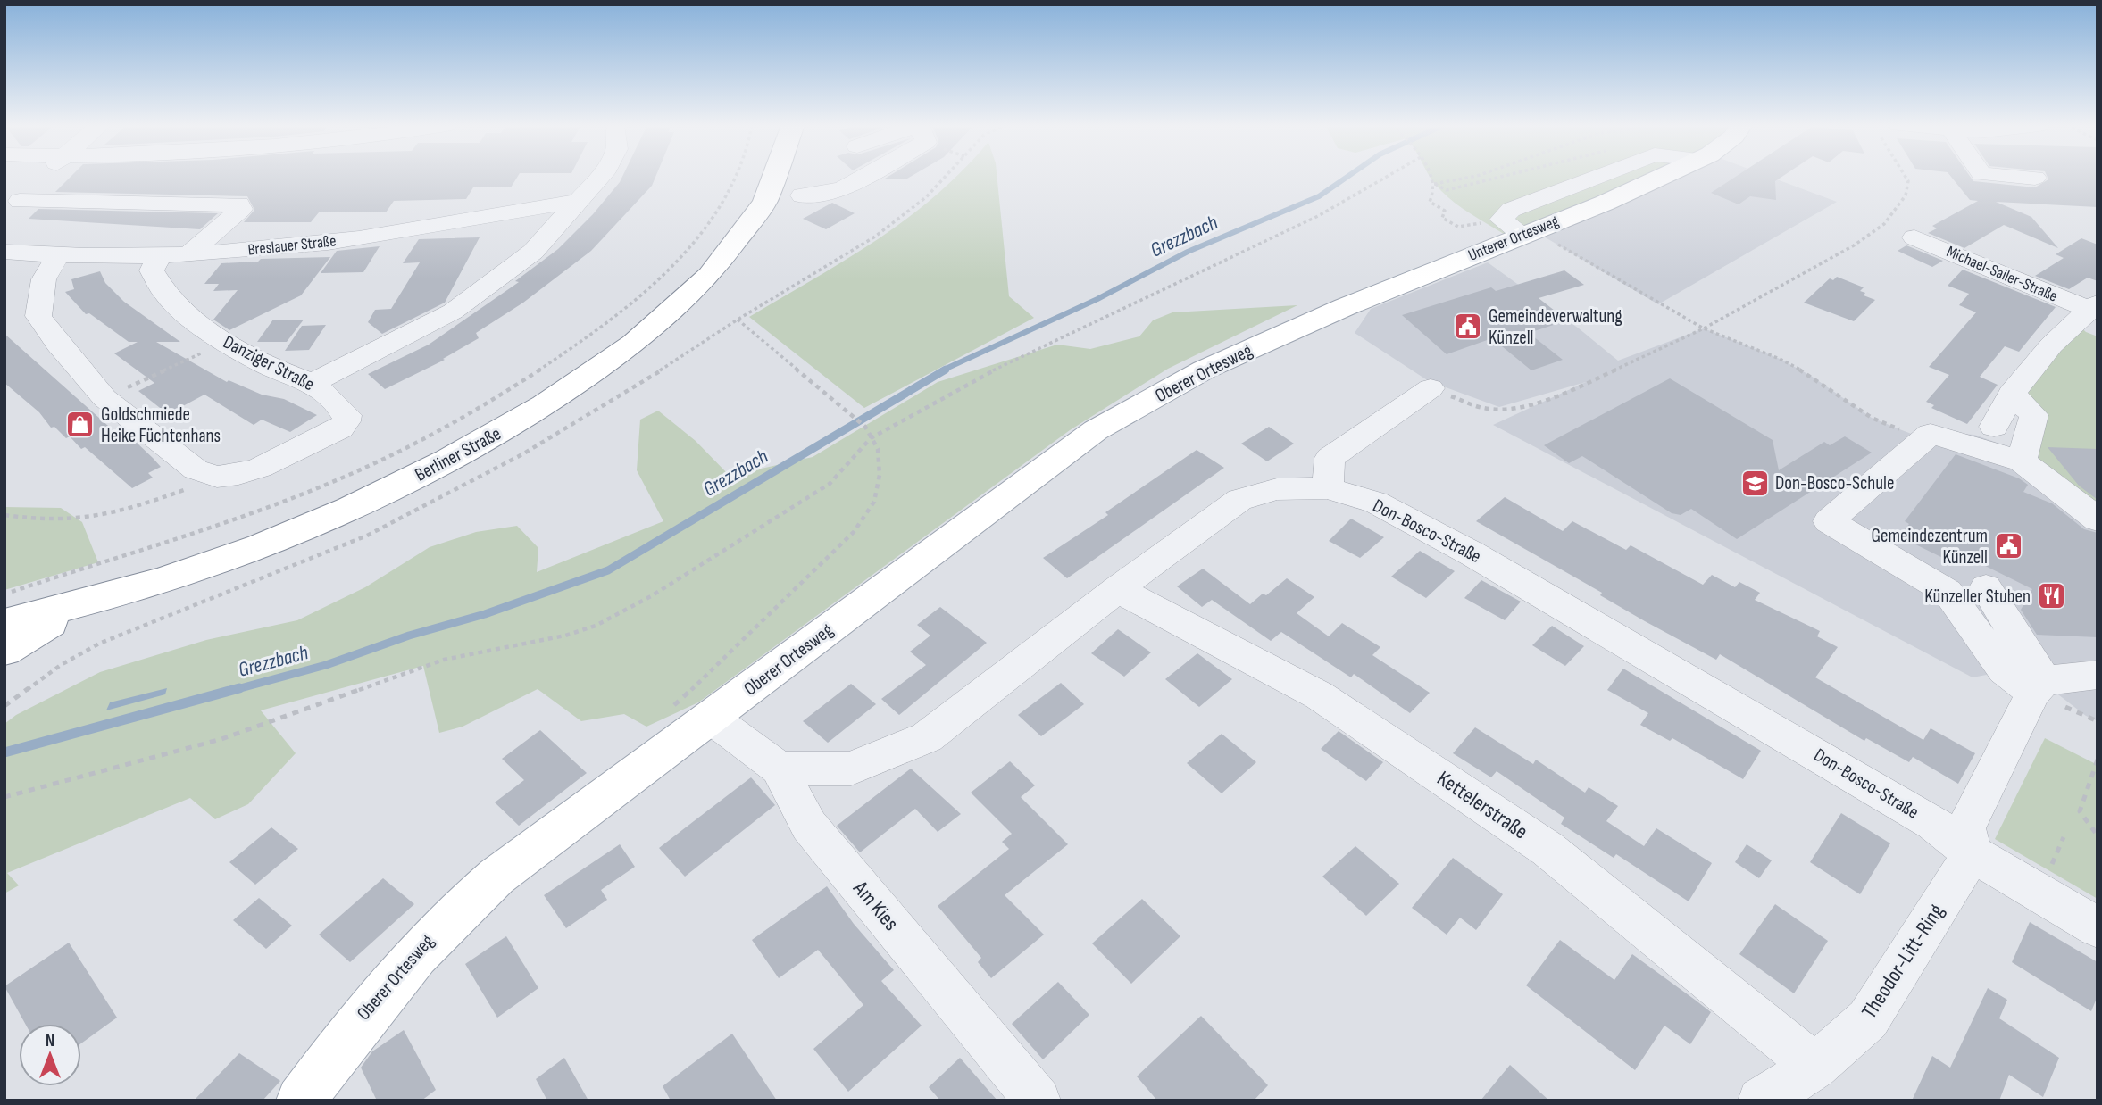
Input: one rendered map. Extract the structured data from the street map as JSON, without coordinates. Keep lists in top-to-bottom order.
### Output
{
  "streets": {
    "main road": ["Unterer Ortesweg", "Oberer Ortesweg", "Berliner Straße"],
    "street": [
      "Breslauer Straße",
      "Michael-Sailer-Straße",
      "Danziger Straße",
      "Don-Bosco-Straße",
      "Kettelerstraße",
      "Am Kies",
      "Theodor-Litt-Ring"
    ]
  },
  "crossings": [
    ["Unterer Ortesweg", "Oberer Ortesweg"],
    ["Breslauer Straße", "Danziger Straße"],
    ["Oberer Ortesweg", "Am Kies"],
    ["Don-Bosco-Straße", "Kettelerstraße"],
    ["Don-Bosco-Straße", "Am Kies"],
    ["Don-Bosco-Straße", "Theodor-Litt-Ring"],
    ["Kettelerstraße", "Theodor-Litt-Ring"]
  ],
  "water": ["Grezzbach"],
  "places": {
    "public building": ["Gemeindeverwaltung Künzell", "Gemeindezentrum Künzell"],
    "shop": ["Goldschmiede Heike Füchtenhans"],
    "school or university": ["Don-Bosco-Schule"],
    "restaurant": ["Künzeller Stuben"]
  },
  "north": "top"
}
